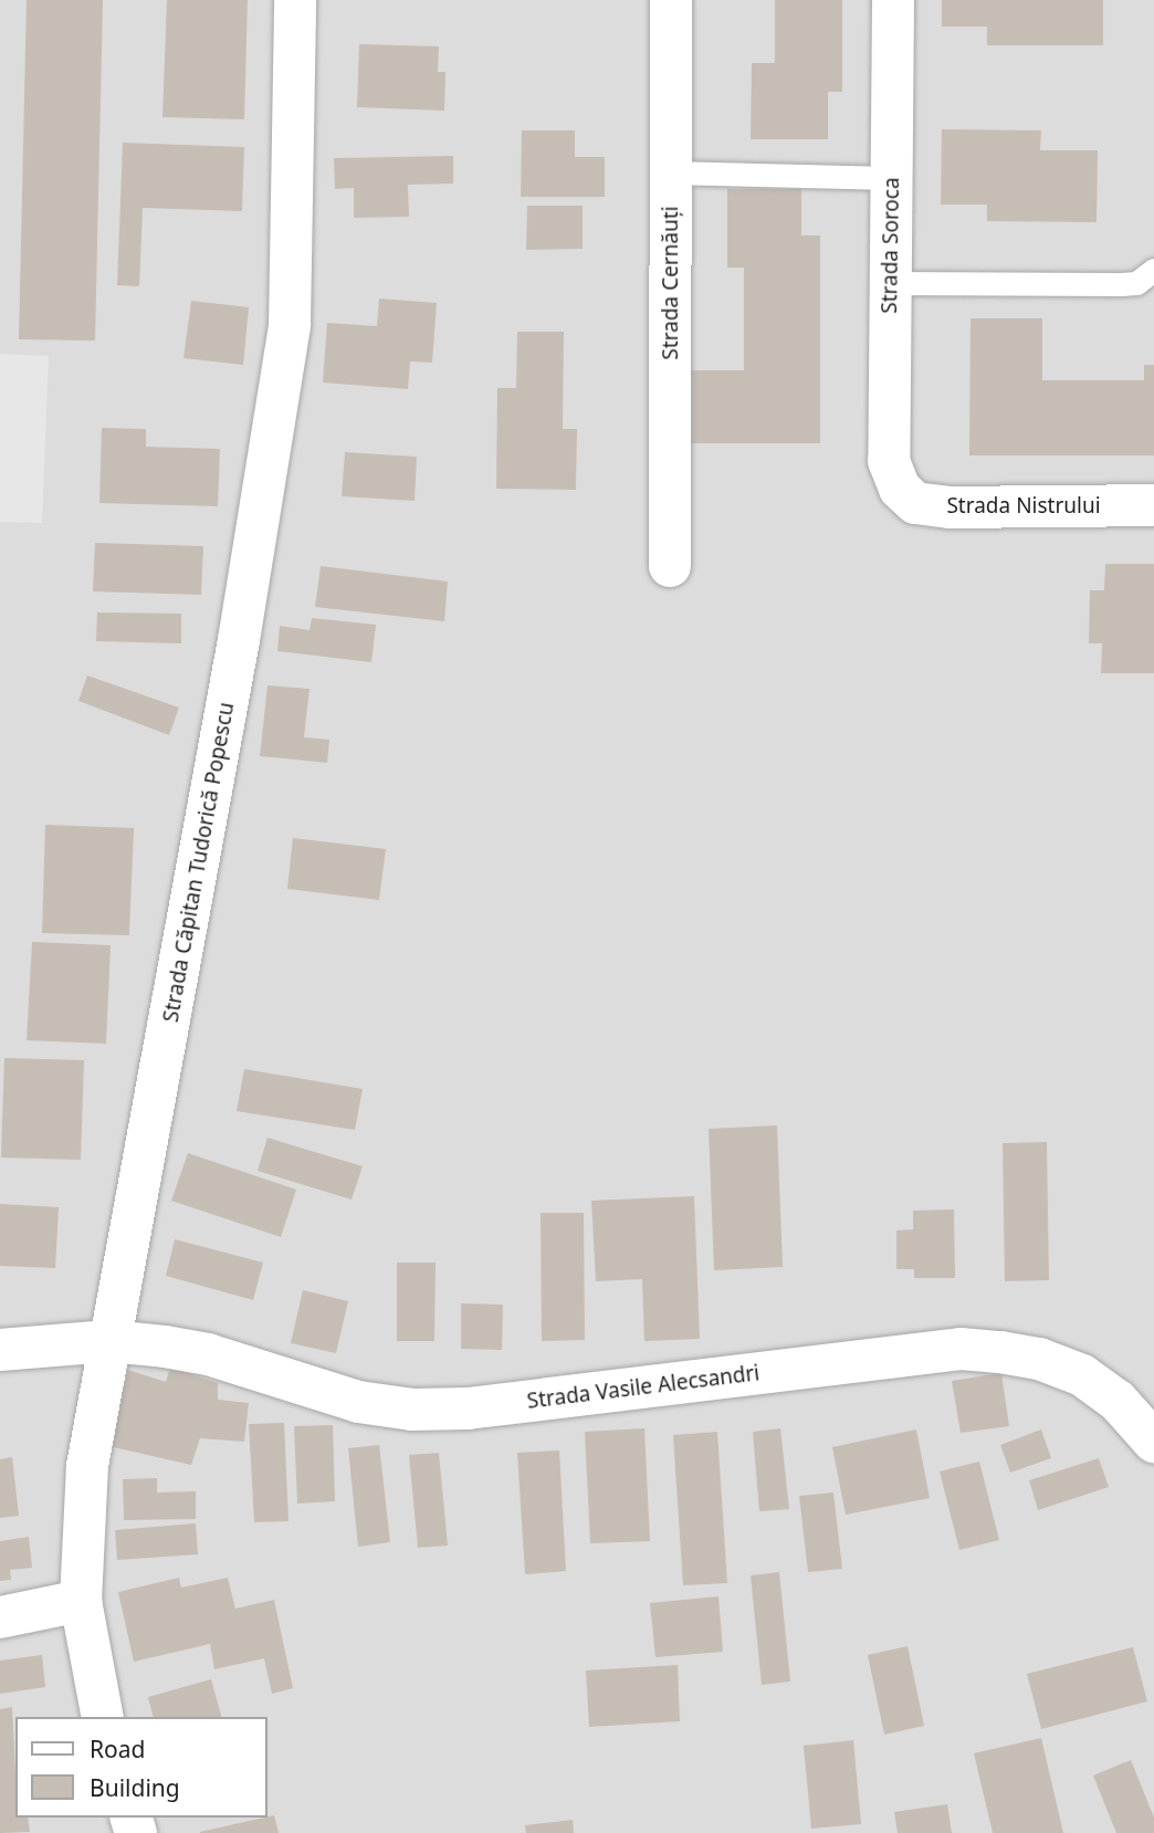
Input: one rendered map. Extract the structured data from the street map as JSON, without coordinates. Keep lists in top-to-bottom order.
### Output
{
  "streets": {
    "street": [
      "Strada Soroca",
      "Strada Cernăuți",
      "Strada Nistrului",
      "Strada Căpitan Tudorică Popescu",
      "Strada Vasile Alecsandri"
    ]
  },
  "crossings": [
    ["Strada Soroca", "Strada Nistrului"],
    ["Strada Căpitan Tudorică Popescu", "Strada Vasile Alecsandri"]
  ],
  "legend": ["Road", "Building"]
}
